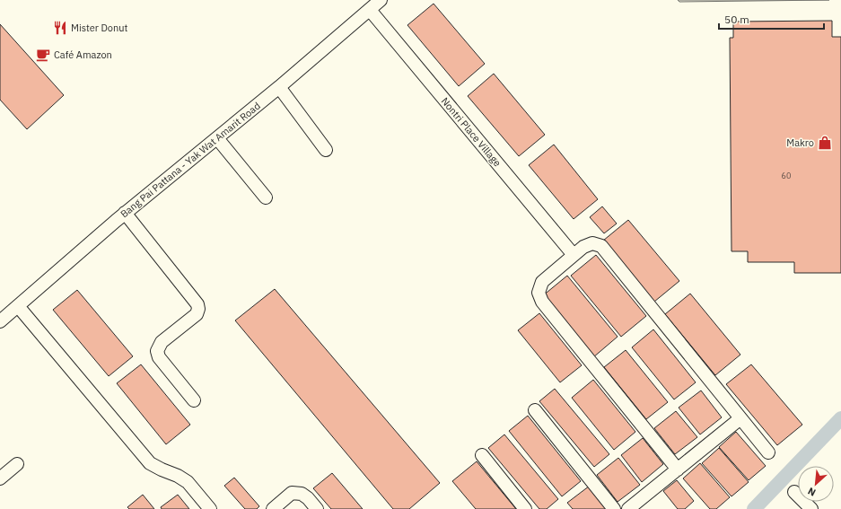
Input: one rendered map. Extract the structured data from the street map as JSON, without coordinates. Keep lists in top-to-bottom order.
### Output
{
  "streets": {
    "street": ["Nontri Place Village", "Bang Pai Pattana - Yak Wat Amarit Road"]
  },
  "crossings": [
    ["Nontri Place Village", "Bang Pai Pattana - Yak Wat Amarit Road"]
  ],
  "places": {
    "restaurant": ["Mister Donut"],
    "cafe": ["Café Amazon"],
    "shop": ["Makro"]
  },
  "house_numbers": ["60"],
  "scale_bar": "50 m",
  "north": "bottom left"
}
